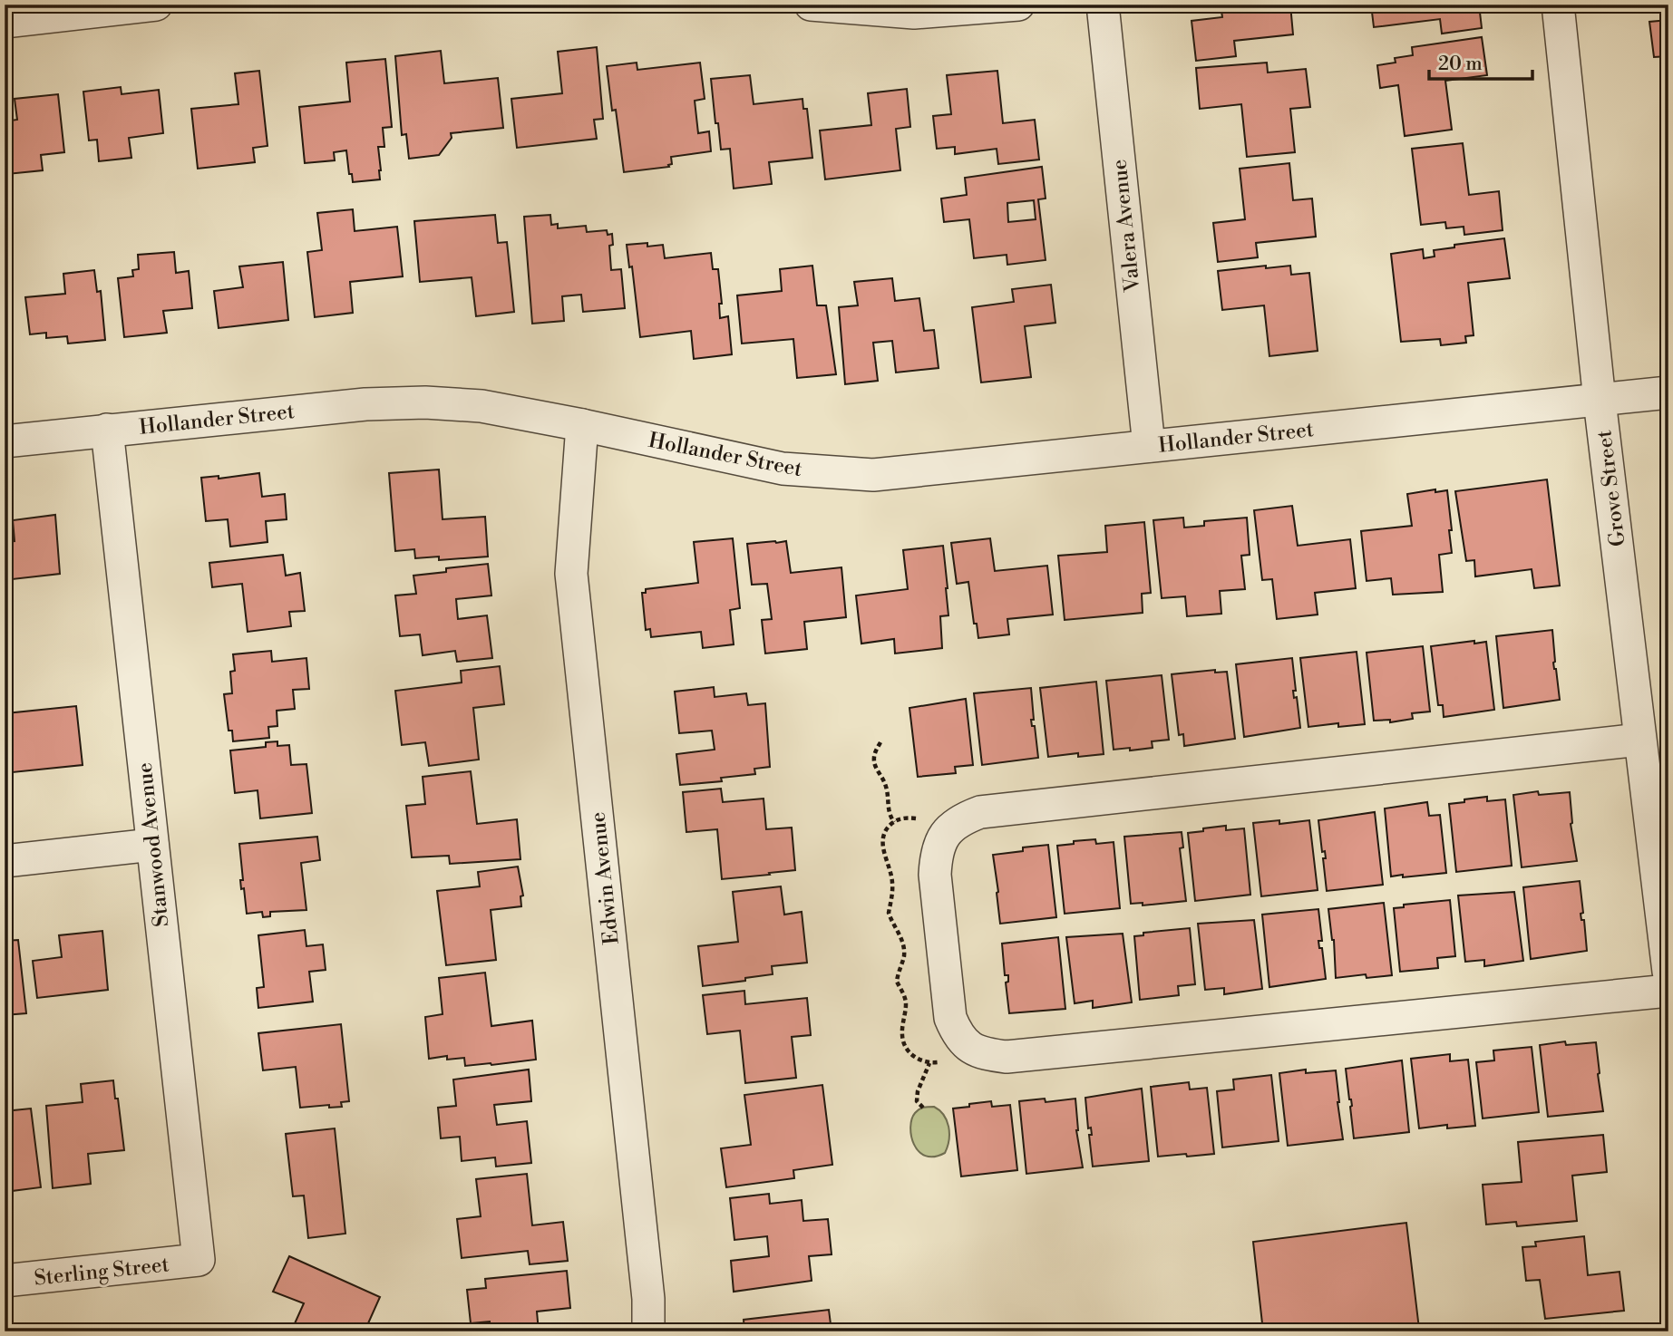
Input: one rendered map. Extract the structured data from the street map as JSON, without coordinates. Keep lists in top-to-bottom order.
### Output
{
  "streets": {
    "street": [
      "Valera Avenue",
      "Hollander Street",
      "Grove Street",
      "Stanwood Avenue",
      "Edwin Avenue",
      "Sterling Street"
    ]
  },
  "crossings": [
    ["Valera Avenue", "Hollander Street"],
    ["Hollander Street", "Grove Street"],
    ["Hollander Street", "Stanwood Avenue"],
    ["Hollander Street", "Edwin Avenue"],
    ["Stanwood Avenue", "Sterling Street"]
  ],
  "scale_bar": "20 m"
}
